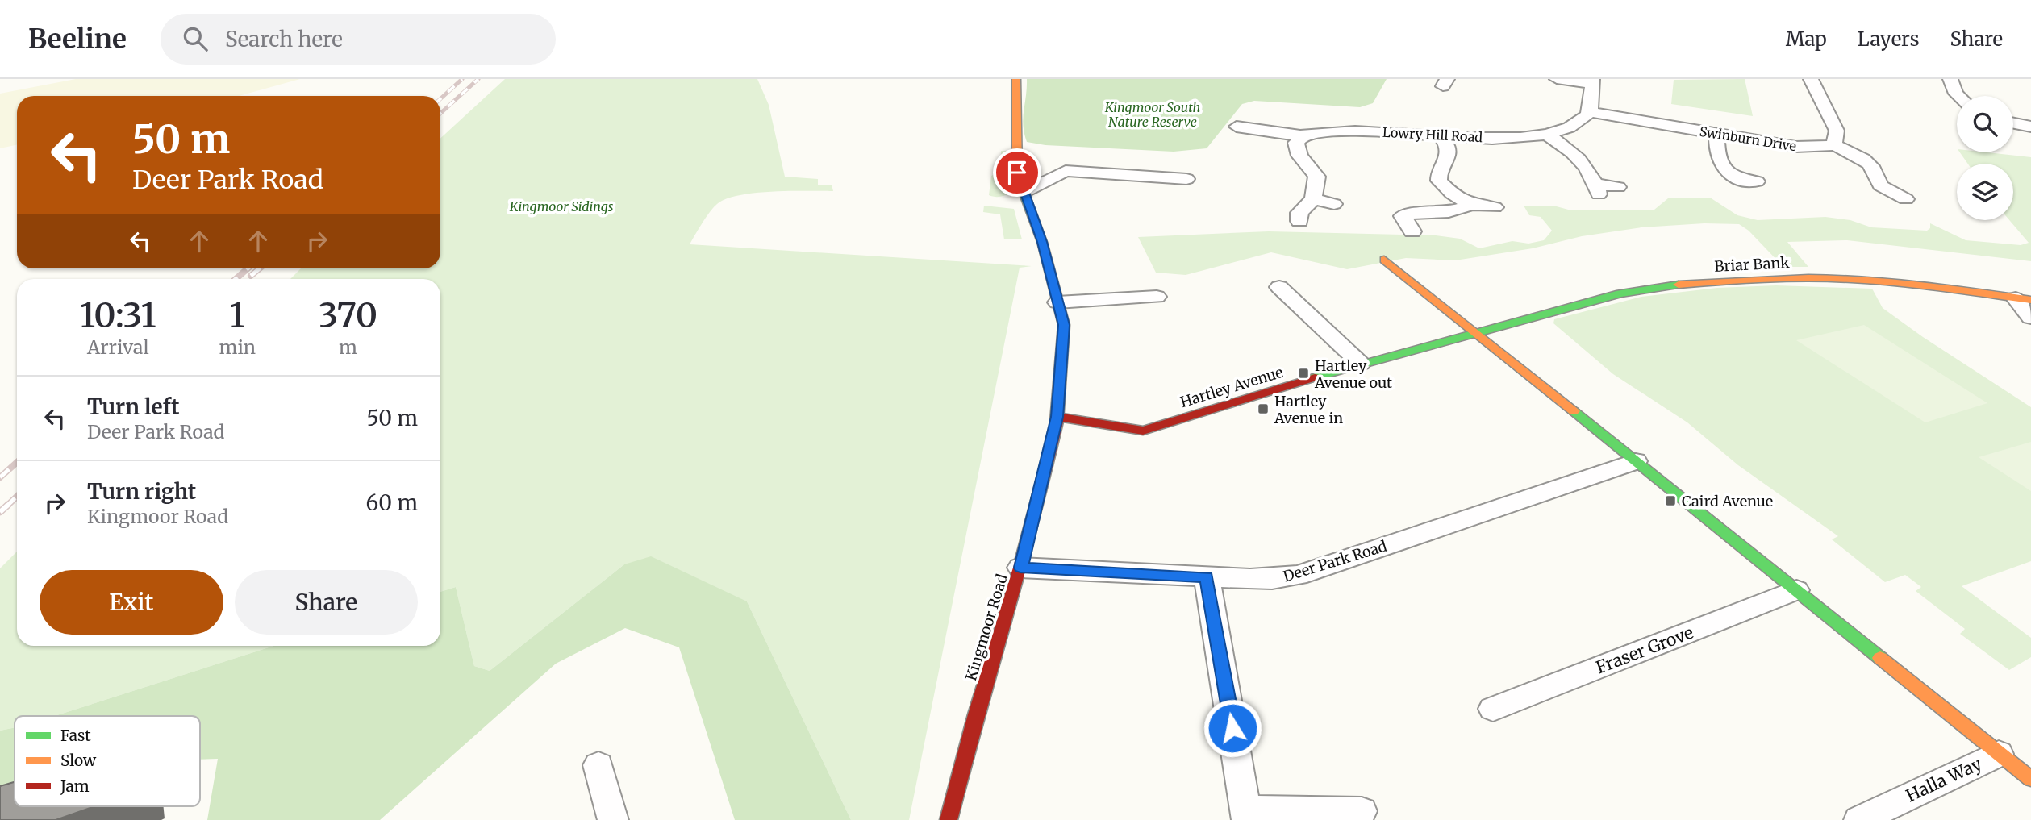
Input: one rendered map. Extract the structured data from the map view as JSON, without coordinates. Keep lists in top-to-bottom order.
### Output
{
  "streets": {
    "street": [
      "Lowry Hill Road",
      "Swinburn Drive",
      "Briar Bank",
      "Hartley Avenue",
      "Deer Park Road",
      "Kingmoor Road",
      "Fraser Grove",
      "Halla Way"
    ]
  },
  "crossings": [
    ["Lowry Hill Road", "Swinburn Drive"],
    ["Briar Bank", "Hartley Avenue"],
    ["Hartley Avenue", "Kingmoor Road"],
    ["Deer Park Road", "Kingmoor Road"]
  ],
  "parks": ["Kingmoor South Nature Reserve", "Kingmoor Sidings"],
  "places": {
    "transit": ["Hartley Avenue out", "Hartley Avenue in", "Caird Avenue"]
  },
  "legend": ["Fast", "Slow", "Jam"],
  "page": {
    "header": "Beeline",
    "search": "Search here",
    "nav": ["Map", "Layers", "Share"],
    "turn": ["50 m", "Deer Park Road"],
    "eta": [
      "10:31",
      "Arrival",
      "1",
      "min",
      "370",
      "m"
    ],
    "list": [
      {
        "name": "Turn left",
        "note": "Deer Park Road",
        "value": "50 m"
      },
      {
        "name": "Turn right",
        "note": "Kingmoor Road",
        "value": "60 m"
      }
    ],
    "buttons": ["Exit", "Share"]
  }
}
